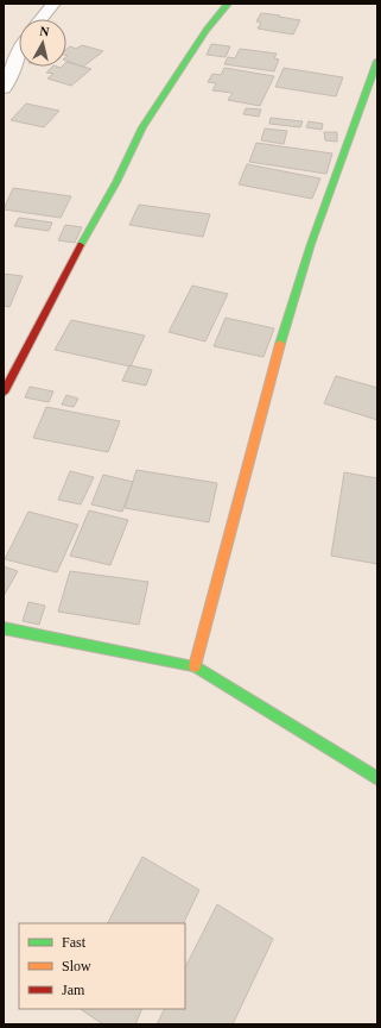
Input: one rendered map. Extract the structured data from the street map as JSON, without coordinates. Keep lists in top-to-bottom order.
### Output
{
  "legend": ["Fast", "Slow", "Jam"],
  "north": "top"
}
